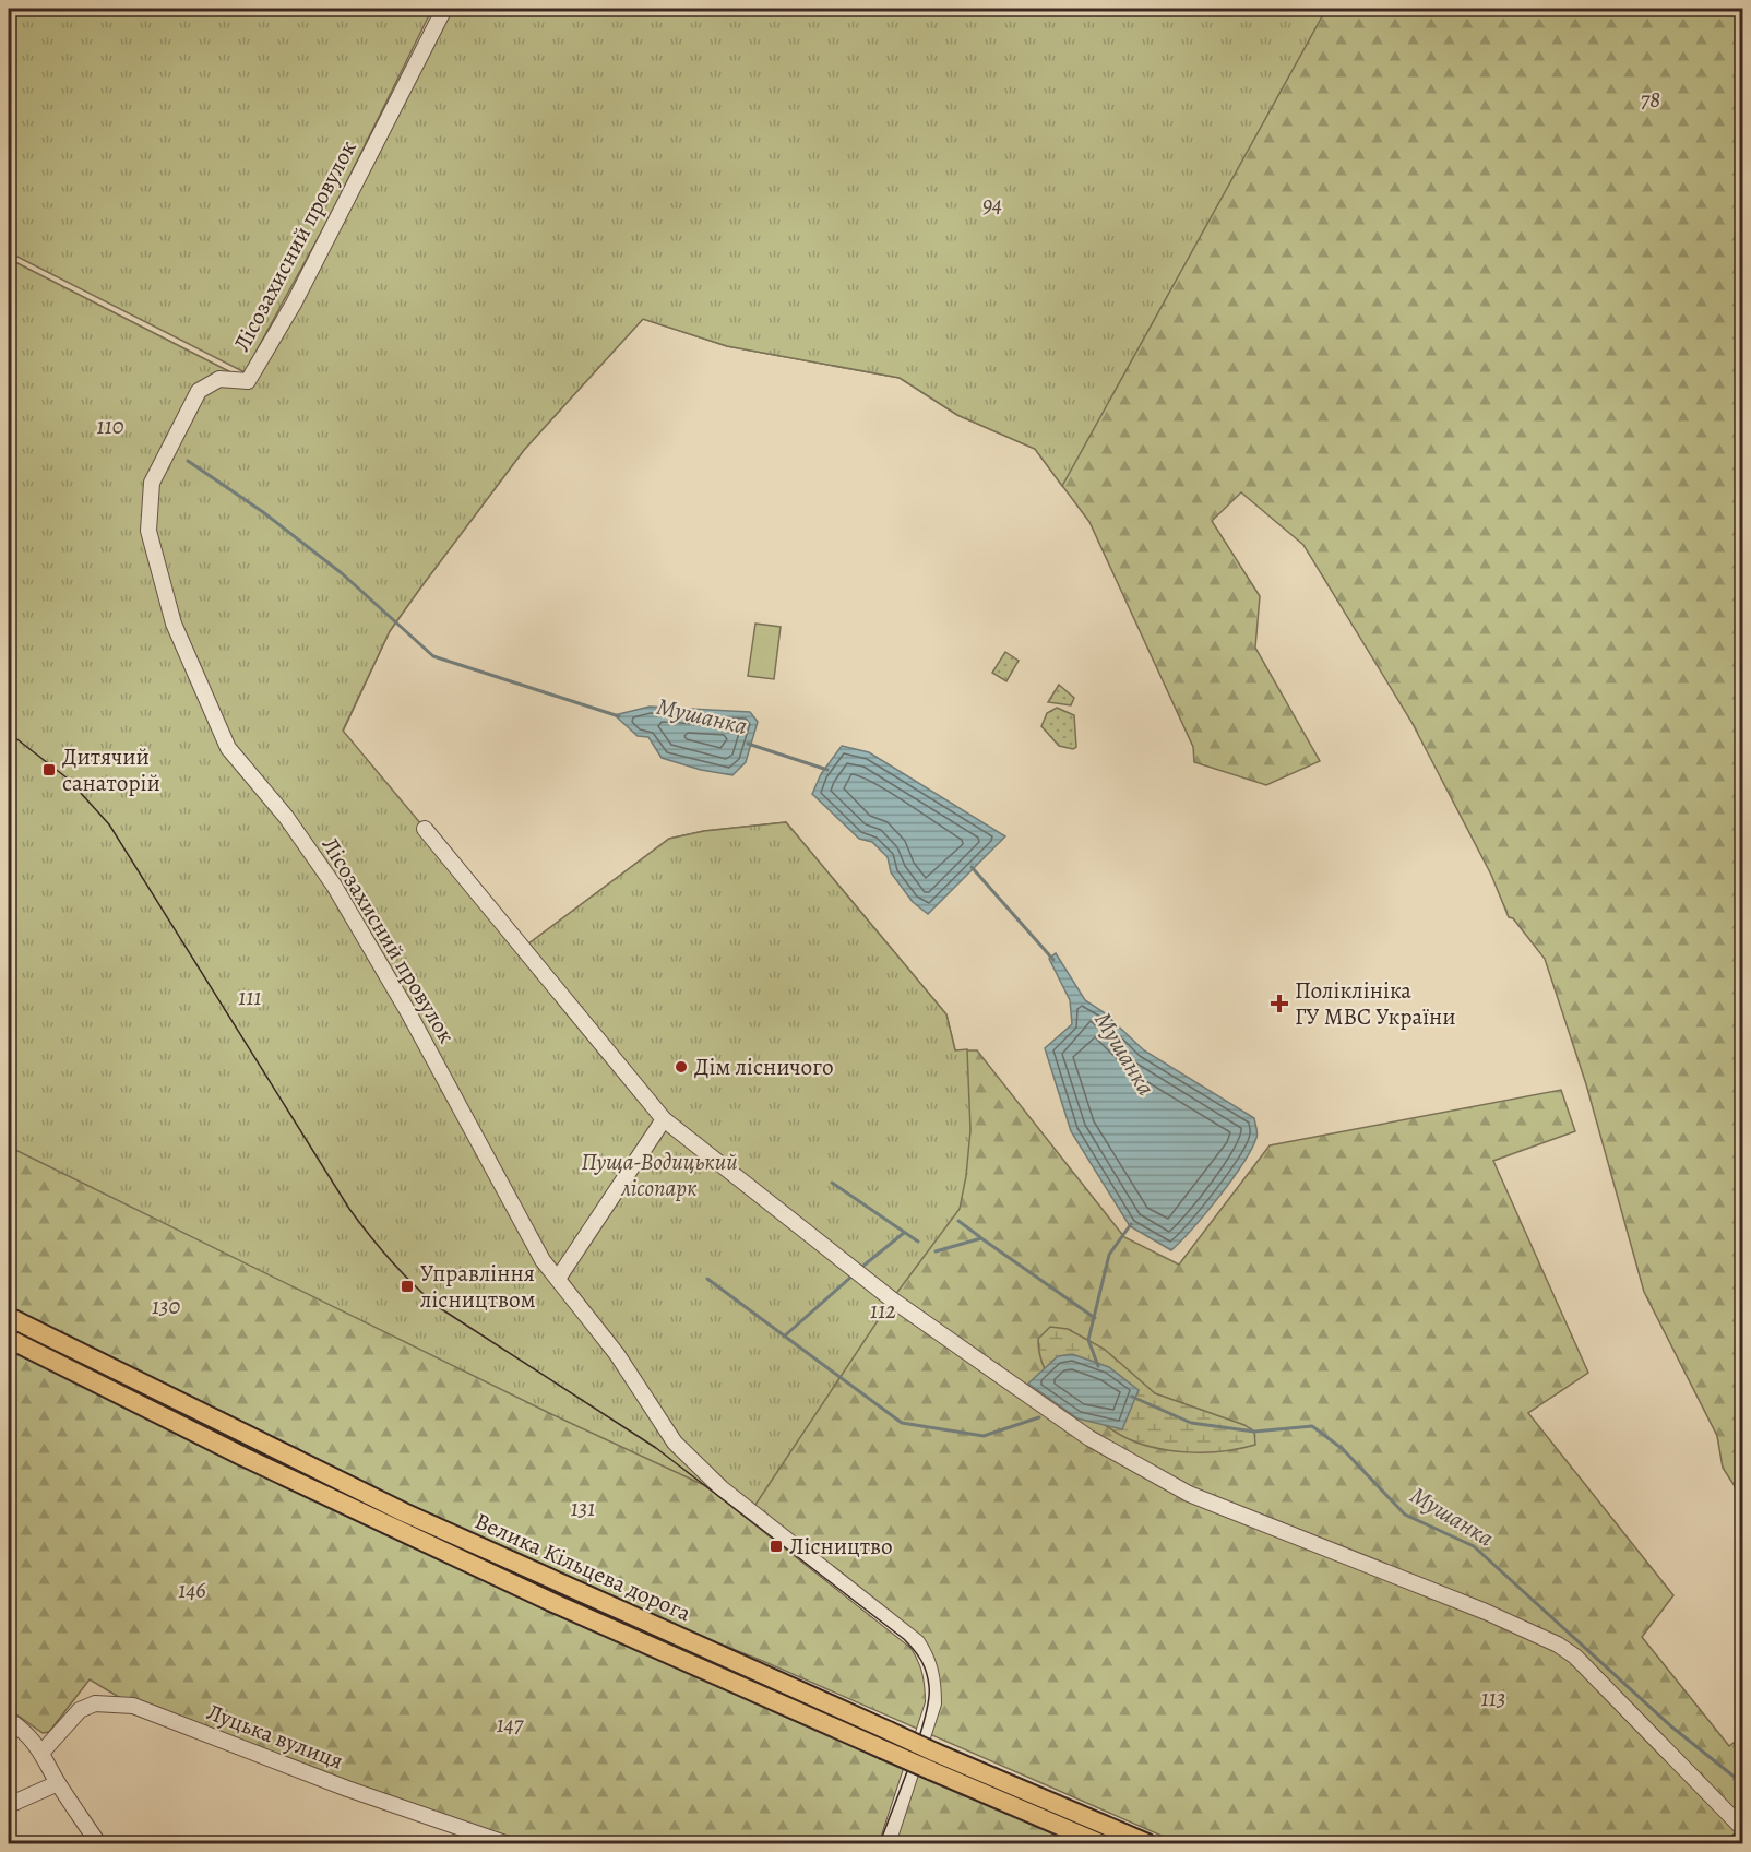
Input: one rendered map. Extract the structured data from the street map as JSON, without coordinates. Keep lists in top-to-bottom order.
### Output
{
  "streets": {
    "main road": ["Велика Кільцева дорога"],
    "street": ["Лісозахисний провулок", "Луцька вулиця"]
  },
  "water": ["Мушанка"],
  "parks": [
    "78",
    "94",
    "110",
    "111",
    "Пуща-Водицький лісопарк",
    "130",
    "112",
    "131",
    "146",
    "113",
    "147"
  ],
  "places": {
    "transit": ["Дитячий санаторій", "Управління лісництвом", "Лісництво"],
    "health": ["Поліклініка ГУ МВС України"],
    "other": ["Дім лісничого"]
  }
}
